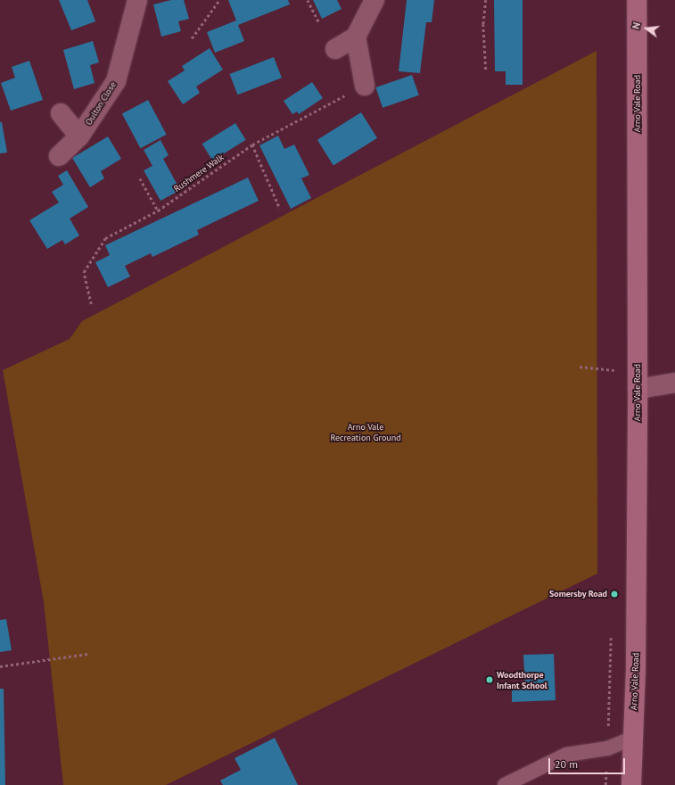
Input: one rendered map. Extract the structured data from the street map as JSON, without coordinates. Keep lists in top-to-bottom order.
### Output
{
  "streets": {
    "main road": ["Arno Vale Road"],
    "street": ["Oulton Close"],
    "path": ["Rushmere Walk"]
  },
  "parks": ["Arno Vale Recreation Ground"],
  "places": ["Somersby Road", "Woodthorpe Infant School"],
  "scale_bar": "20 m",
  "north": "left"
}
